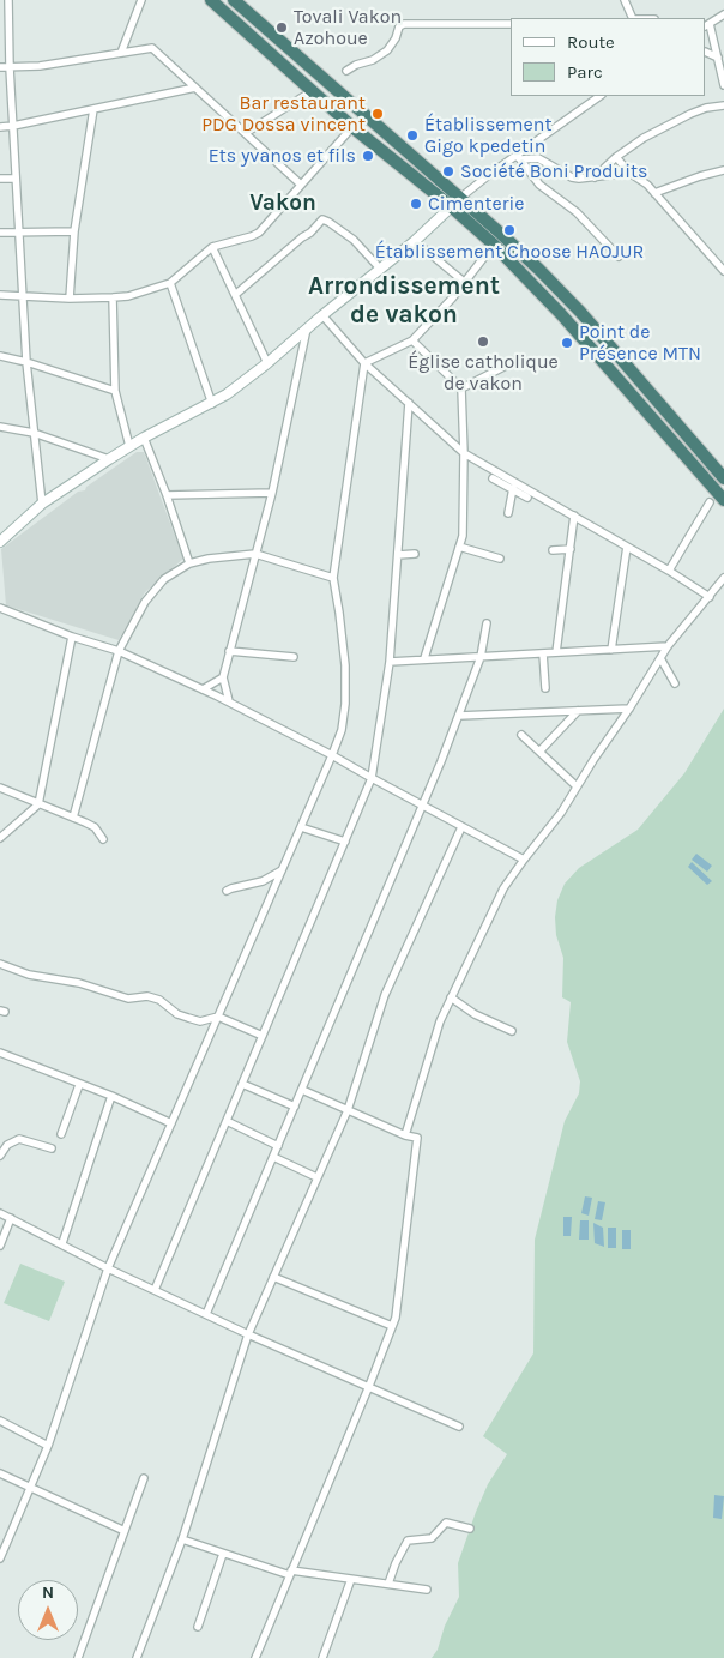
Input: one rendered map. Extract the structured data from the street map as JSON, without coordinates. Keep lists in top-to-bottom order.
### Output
{
  "districts": ["Vakon", "Arrondissement de vakon"],
  "places": [
    "Tovali Vakon Azohoue",
    "Bar restaurant PDG Dossa vincent",
    "Établissement Gigo kpedetin",
    "Ets yvanos et fils",
    "Société Boni Produits",
    "Cimenterie",
    "Établissement Choose HAOJUR",
    "Église catholique de vakon",
    "Point de Présence MTN"
  ],
  "legend": ["Route", "Parc"],
  "north": "top"
}
